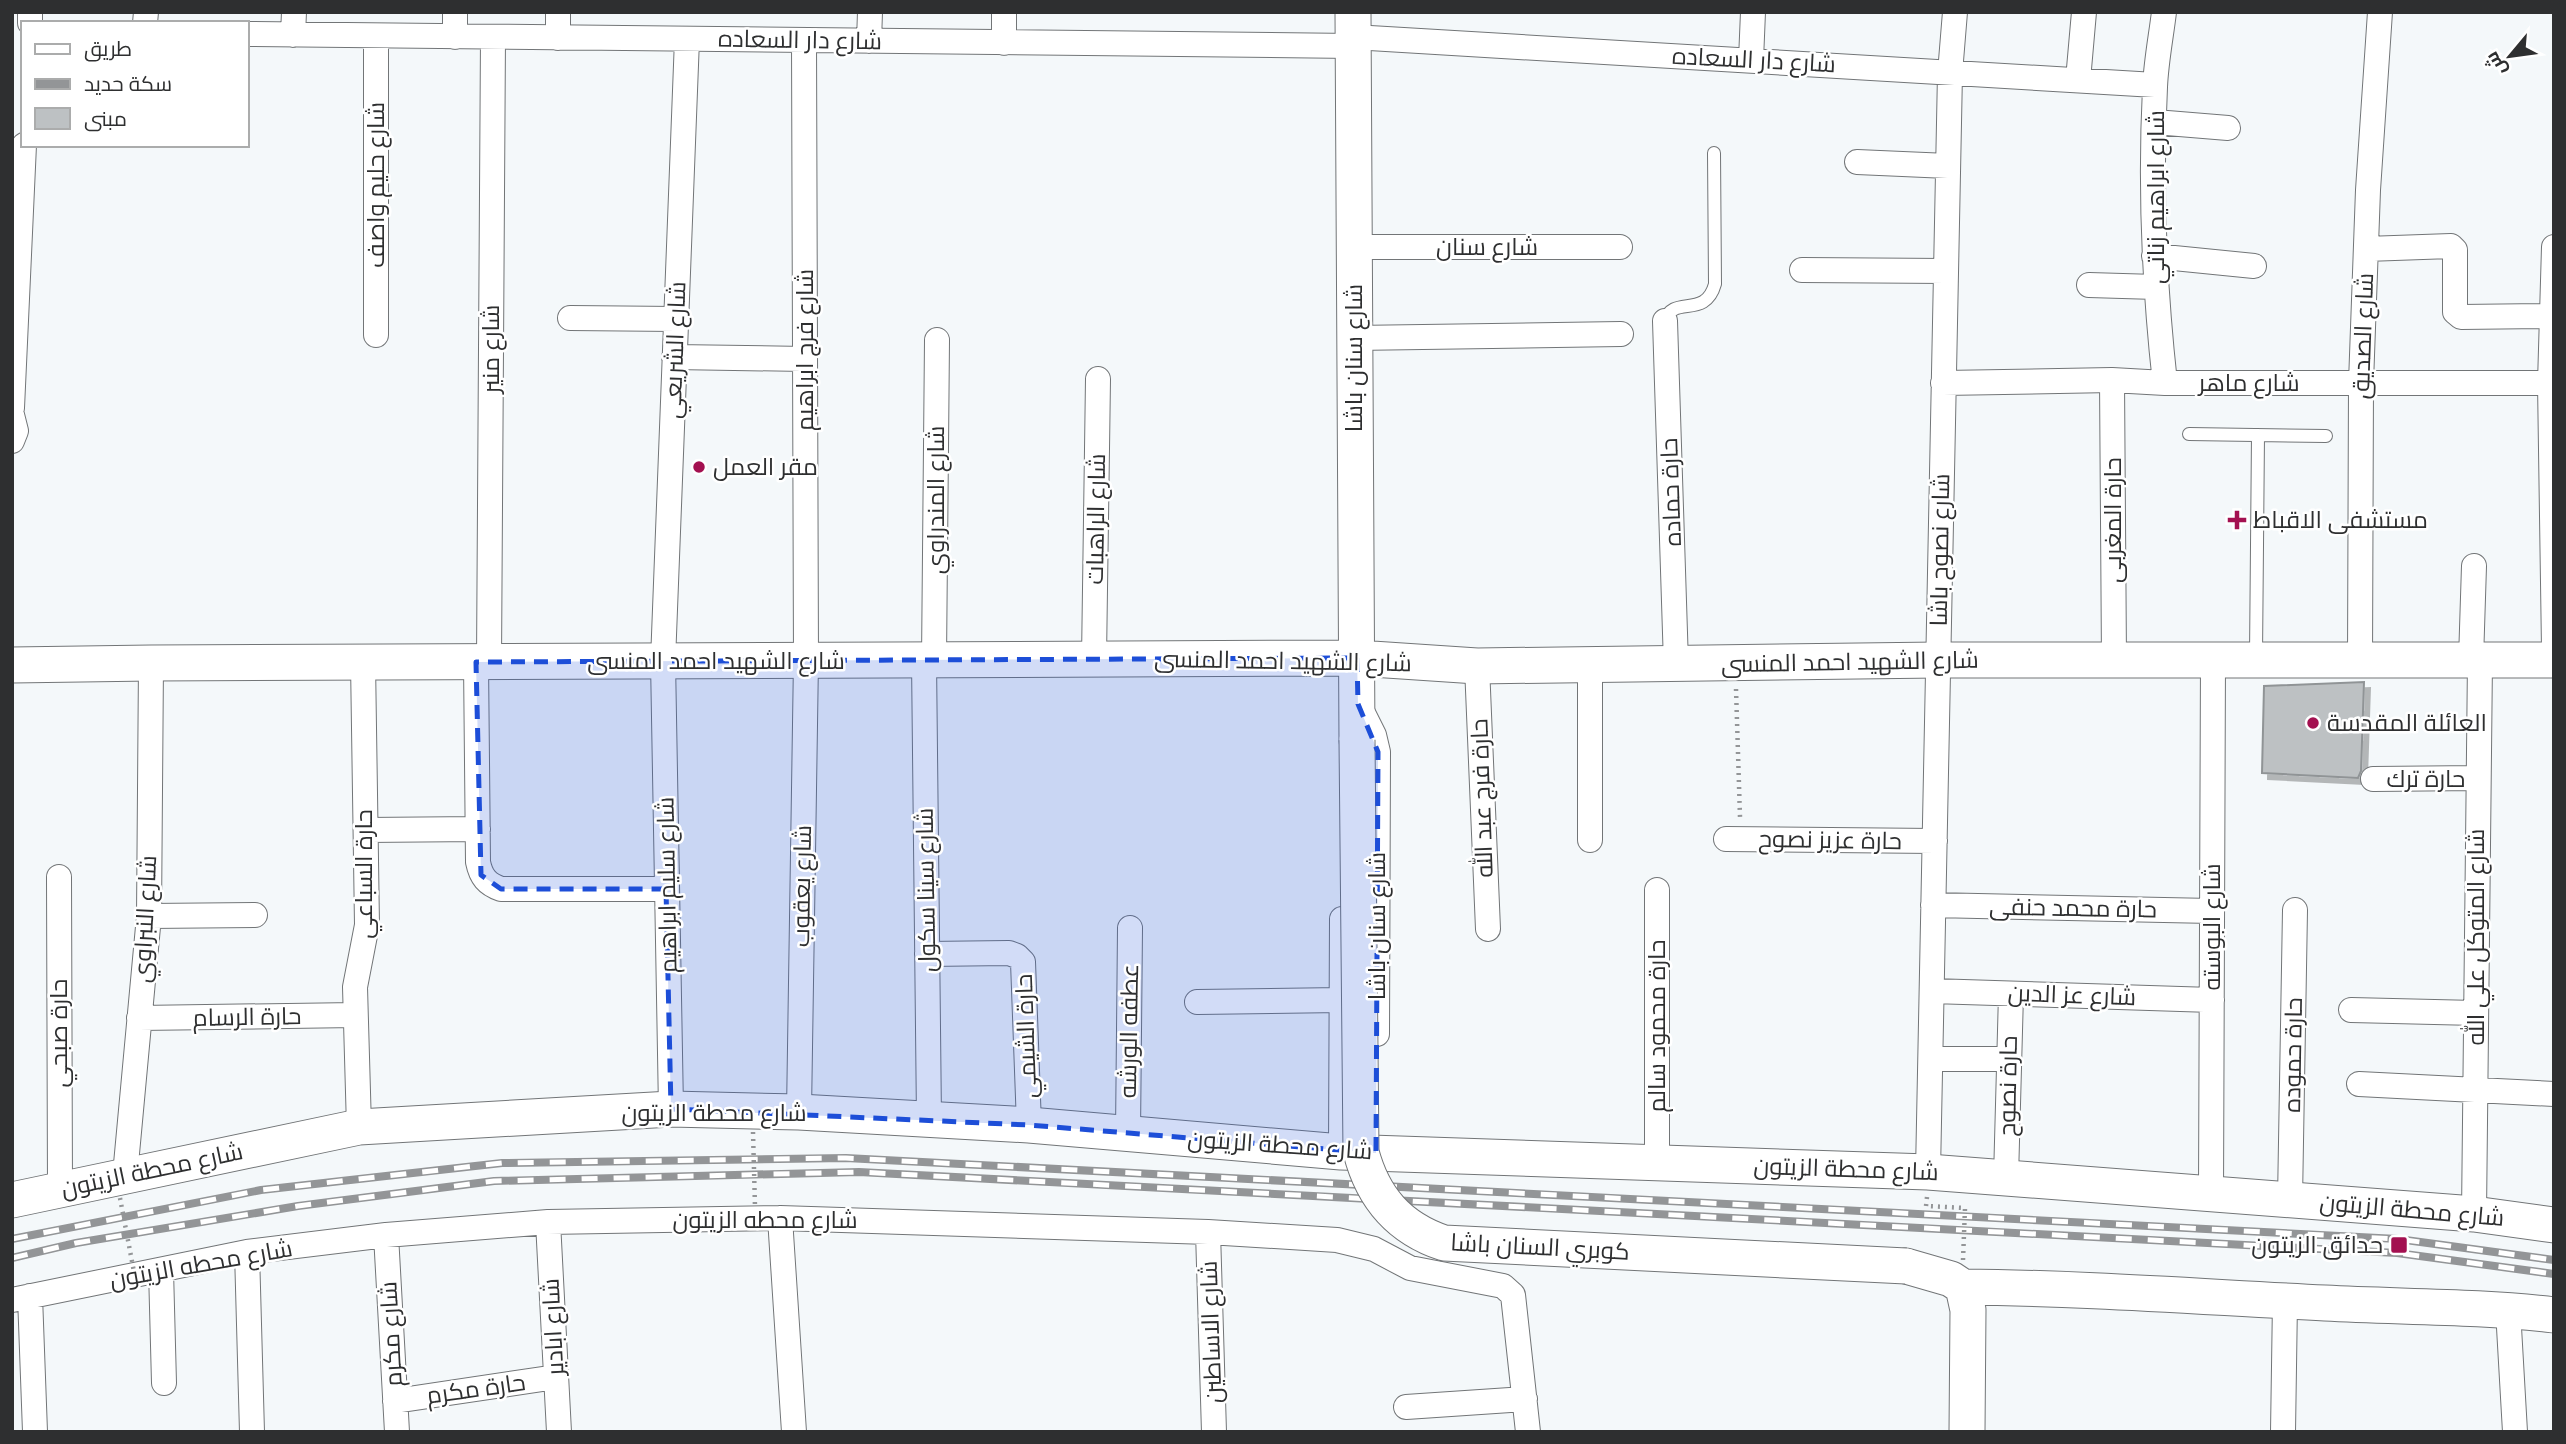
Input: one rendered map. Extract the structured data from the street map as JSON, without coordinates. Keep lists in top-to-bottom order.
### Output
{
  "streets": {
    "street": [
      "شارع دار السعاده",
      "شارع حليم واصف",
      "شارع ابراهيم زناتي",
      "شارع سنان",
      "شارع الصديق",
      "شارع منير",
      "شارع الشريعي",
      "شارع فرج ابراهيم",
      "شارع سنان باشا",
      "شارع ماهر",
      "حارة حماده",
      "شارع المندراوي",
      "شارع الراهبات",
      "حارة المغربى",
      "شارع نصوح باشا",
      "شارع الشهيد احمد المنسى",
      "حارة ترك",
      "حارة فرج عبد الله",
      "حارة عزيز نصوح",
      "حارة السباعي",
      "شارع سليم ابراهيم",
      "شارع يعقوب",
      "شارع سينا سكول",
      "حارة محمد حنفى",
      "شارع النبراوي",
      "شارع البوسته",
      "شارع المتوكل علي الله",
      "شارع عز الدين",
      "حارة الرسام",
      "حارة محمود سالم",
      "عطفه الورشه",
      "حارة صبحي",
      "حارة الشيمي",
      "حارة حموده",
      "حارة نصوح",
      "شارع محطة الزيتون",
      "شارع محطه الزيتون",
      "كوبري السنان باشا",
      "شارع ابادير",
      "شارع الاساطين",
      "شارع مكرم",
      "حارة مكرم"
    ]
  },
  "crossings": [
    ["شارع دار السعاده", "شارع حليم واصف"],
    ["شارع دار السعاده", "شارع ابراهيم زناتي"],
    ["شارع دار السعاده", "شارع منير"],
    ["شارع دار السعاده", "شارع الشريعي"],
    ["شارع دار السعاده", "شارع فرج ابراهيم"],
    ["شارع دار السعاده", "شارع سنان باشا"],
    ["شارع دار السعاده", "شارع نصوح باشا"],
    ["شارع ابراهيم زناتي", "شارع ماهر"],
    ["شارع سنان", "شارع سنان باشا"],
    ["شارع الصديق", "شارع ماهر"],
    ["شارع الصديق", "شارع الشهيد احمد المنسى"],
    ["شارع منير", "شارع الشهيد احمد المنسى"],
    ["شارع منير", "شارع سليم ابراهيم"],
    ["شارع الشريعي", "شارع الشهيد احمد المنسى"],
    ["شارع الشريعي", "شارع سليم ابراهيم"],
    ["شارع فرج ابراهيم", "شارع الشهيد احمد المنسى"],
    ["شارع فرج ابراهيم", "شارع يعقوب"],
    ["شارع سنان باشا", "شارع الشهيد احمد المنسى"],
    ["شارع سنان باشا", "شارع محطة الزيتون"],
    ["شارع سنان باشا", "كوبري السنان باشا"],
    ["شارع ماهر", "حارة المغربى"],
    ["شارع ماهر", "شارع نصوح باشا"],
    ["حارة حماده", "شارع الشهيد احمد المنسى"],
    ["شارع المندراوي", "شارع الشهيد احمد المنسى"],
    ["شارع المندراوي", "شارع سينا سكول"],
    ["شارع الراهبات", "شارع الشهيد احمد المنسى"],
    ["حارة المغربى", "شارع الشهيد احمد المنسى"],
    ["شارع نصوح باشا", "شارع الشهيد احمد المنسى"],
    ["شارع نصوح باشا", "حارة عزيز نصوح"],
    ["شارع نصوح باشا", "حارة محمد حنفى"],
    ["شارع نصوح باشا", "شارع عز الدين"],
    ["شارع نصوح باشا", "شارع محطة الزيتون"],
    ["شارع الشهيد احمد المنسى", "حارة فرج عبد الله"],
    ["شارع الشهيد احمد المنسى", "حارة السباعي"],
    ["شارع الشهيد احمد المنسى", "شارع سليم ابراهيم"],
    ["شارع الشهيد احمد المنسى", "شارع يعقوب"],
    ["شارع الشهيد احمد المنسى", "شارع سينا سكول"],
    ["شارع الشهيد احمد المنسى", "شارع النبراوي"],
    ["شارع الشهيد احمد المنسى", "شارع البوسته"],
    ["شارع الشهيد احمد المنسى", "شارع المتوكل علي الله"],
    ["حارة ترك", "شارع المتوكل علي الله"],
    ["حارة السباعي", "حارة الرسام"],
    ["حارة السباعي", "شارع محطة الزيتون"],
    ["شارع سليم ابراهيم", "شارع محطة الزيتون"],
    ["شارع يعقوب", "شارع محطة الزيتون"],
    ["شارع سينا سكول", "حارة الشيمي"],
    ["شارع سينا سكول", "شارع محطة الزيتون"],
    ["حارة محمد حنفى", "شارع البوسته"],
    ["شارع النبراوي", "حارة الرسام"],
    ["شارع النبراوي", "شارع محطة الزيتون"],
    ["شارع البوسته", "شارع عز الدين"],
    ["شارع البوسته", "شارع محطة الزيتون"],
    ["شارع المتوكل علي الله", "شارع محطة الزيتون"],
    ["شارع عز الدين", "حارة نصوح"],
    ["حارة محمود سالم", "شارع محطة الزيتون"],
    ["عطفه الورشه", "شارع محطة الزيتون"],
    ["حارة صبحي", "شارع محطة الزيتون"],
    ["حارة الشيمي", "شارع محطة الزيتون"],
    ["حارة حموده", "شارع محطة الزيتون"],
    ["حارة نصوح", "شارع محطة الزيتون"],
    ["شارع محطه الزيتون", "شارع ابادير"],
    ["شارع محطه الزيتون", "شارع الاساطين"],
    ["شارع محطه الزيتون", "شارع مكرم"],
    ["شارع ابادير", "حارة مكرم"],
    ["شارع مكرم", "حارة مكرم"]
  ],
  "places": {
    "other": ["مقر العمل", "العائلة المقدسة"],
    "health": ["مستشفى الاقباط"],
    "transit": ["حدائق الزيتون"]
  },
  "legend": ["طريق", "سكة حديد", "مبنى"],
  "north": "bottom left"
}
